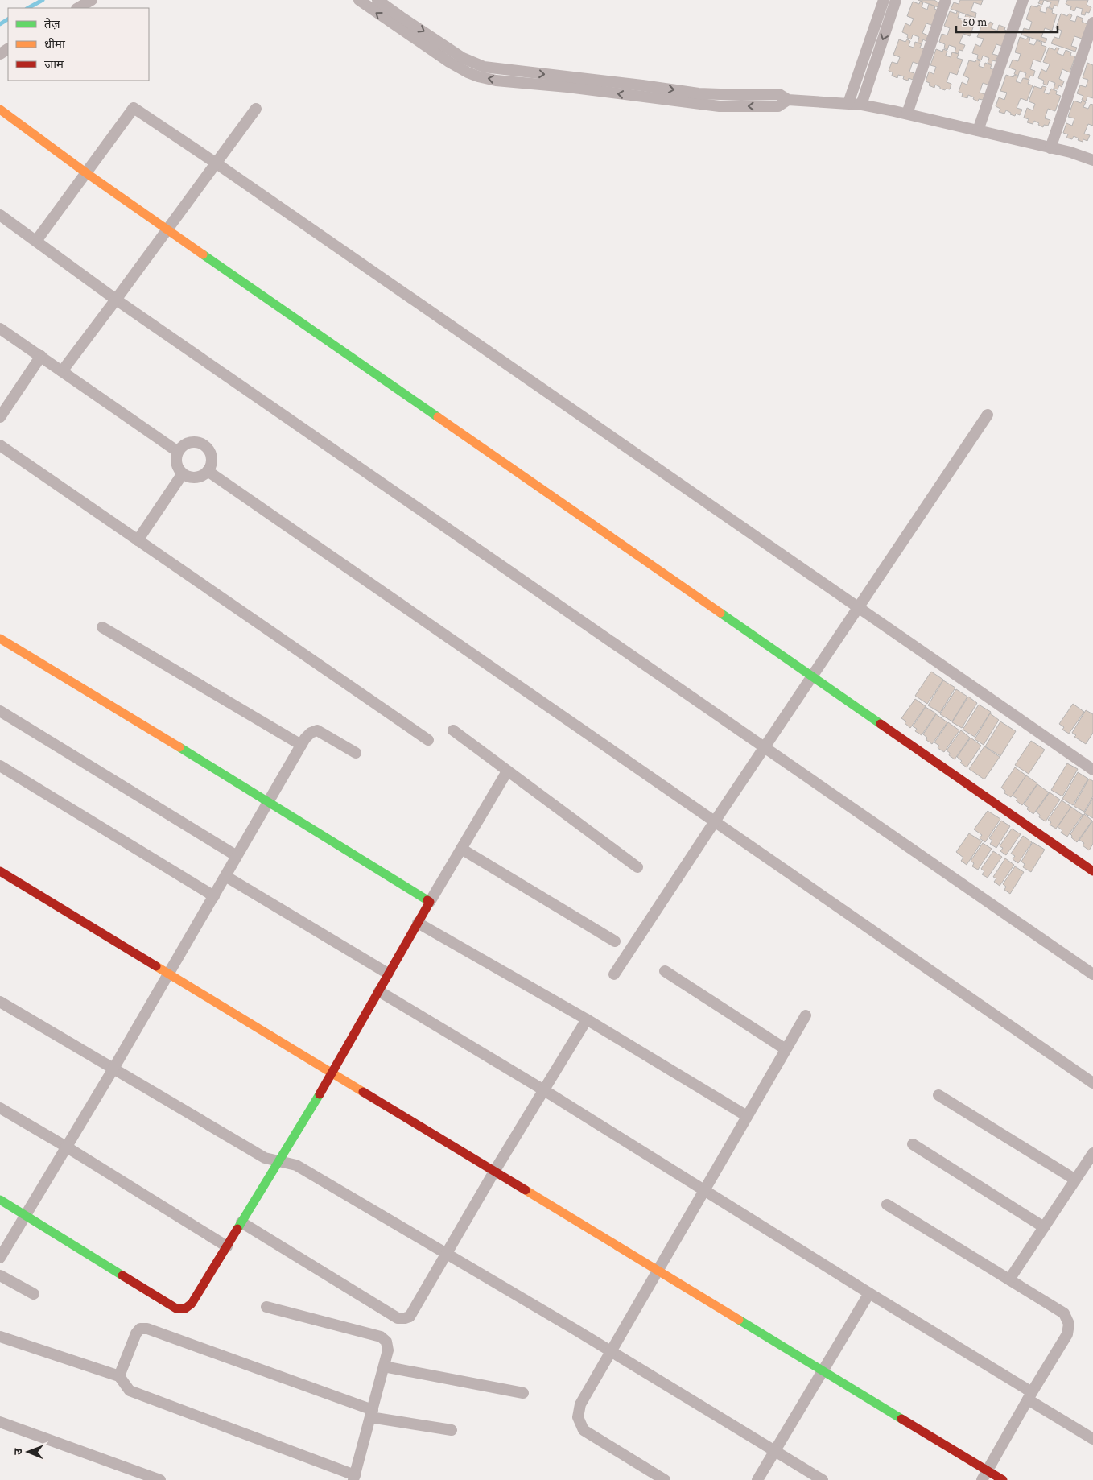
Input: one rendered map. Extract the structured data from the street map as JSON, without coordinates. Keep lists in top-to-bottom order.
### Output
{
  "legend": ["तेज़", "धीमा", "जाम"],
  "scale_bar": "50 m",
  "north": "left"
}
